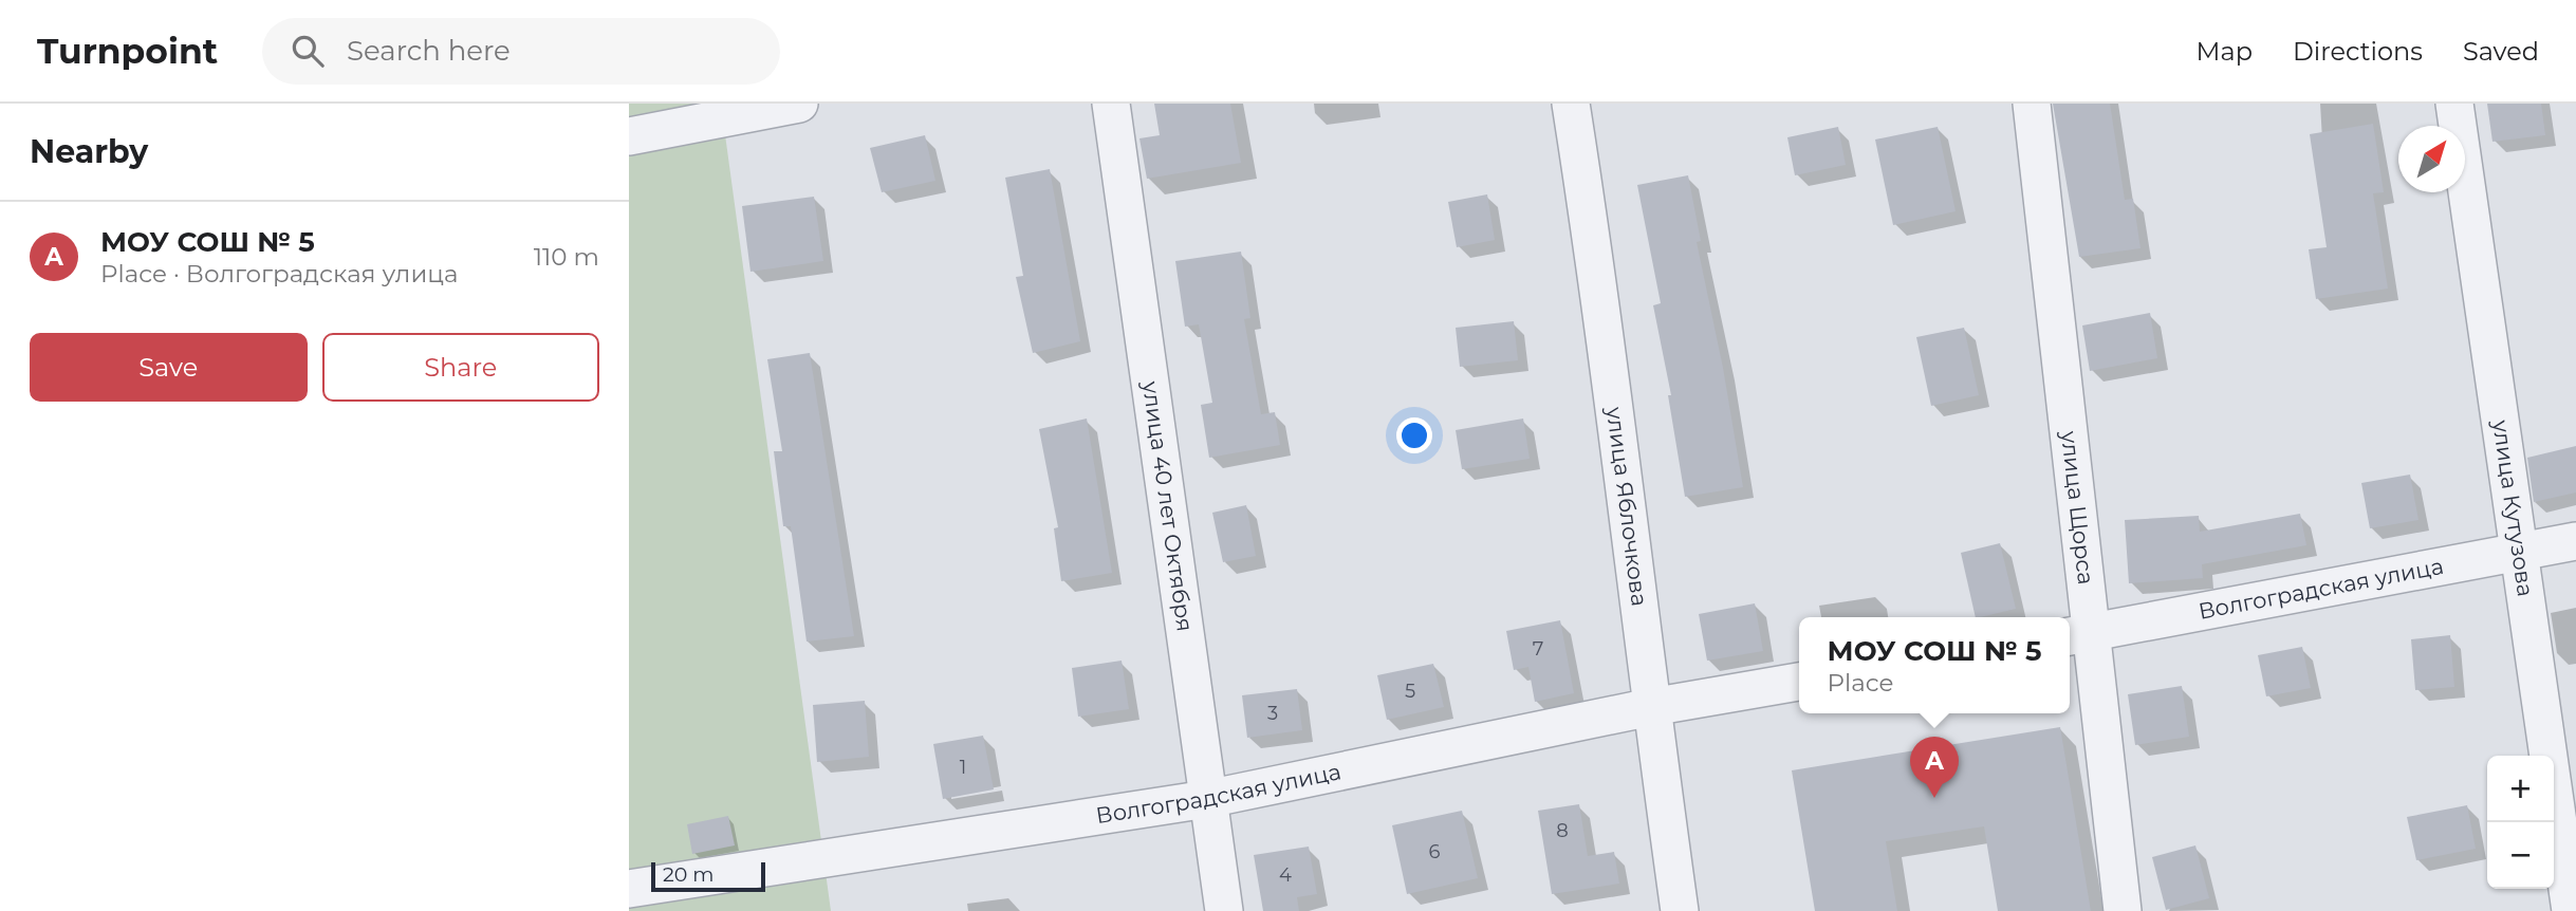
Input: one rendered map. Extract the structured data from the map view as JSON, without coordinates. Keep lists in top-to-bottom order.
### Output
{
  "streets": {
    "street": [
      "улица 40 лет Октября",
      "улица Яблочкова",
      "улица Щорса",
      "улица Кутузова",
      "Волгоградская улица"
    ]
  },
  "crossings": [
    ["улица 40 лет Октября", "Волгоградская улица"],
    ["улица Яблочкова", "Волгоградская улица"],
    ["улица Щорса", "Волгоградская улица"],
    ["улица Кутузова", "Волгоградская улица"]
  ],
  "house_numbers": [
    "7",
    "5",
    "3",
    "1",
    "8",
    "6",
    "4"
  ],
  "scale_bar": "20 m",
  "north": "top right",
  "page": {
    "header": "Turnpoint",
    "search": "Search here",
    "nav": ["Map", "Directions", "Saved"],
    "heading": "Nearby",
    "list": [
      {
        "mark": "A",
        "name": "МОУ СОШ № 5",
        "note": "Place · Волгоградская улица",
        "value": "110 m"
      }
    ],
    "buttons": ["Save", "Share"],
    "popup": ["МОУ СОШ № 5", "Place"],
    "pins": "A",
    "map_buttons": ["+", "−"],
    "scale": "20 m"
  }
}
